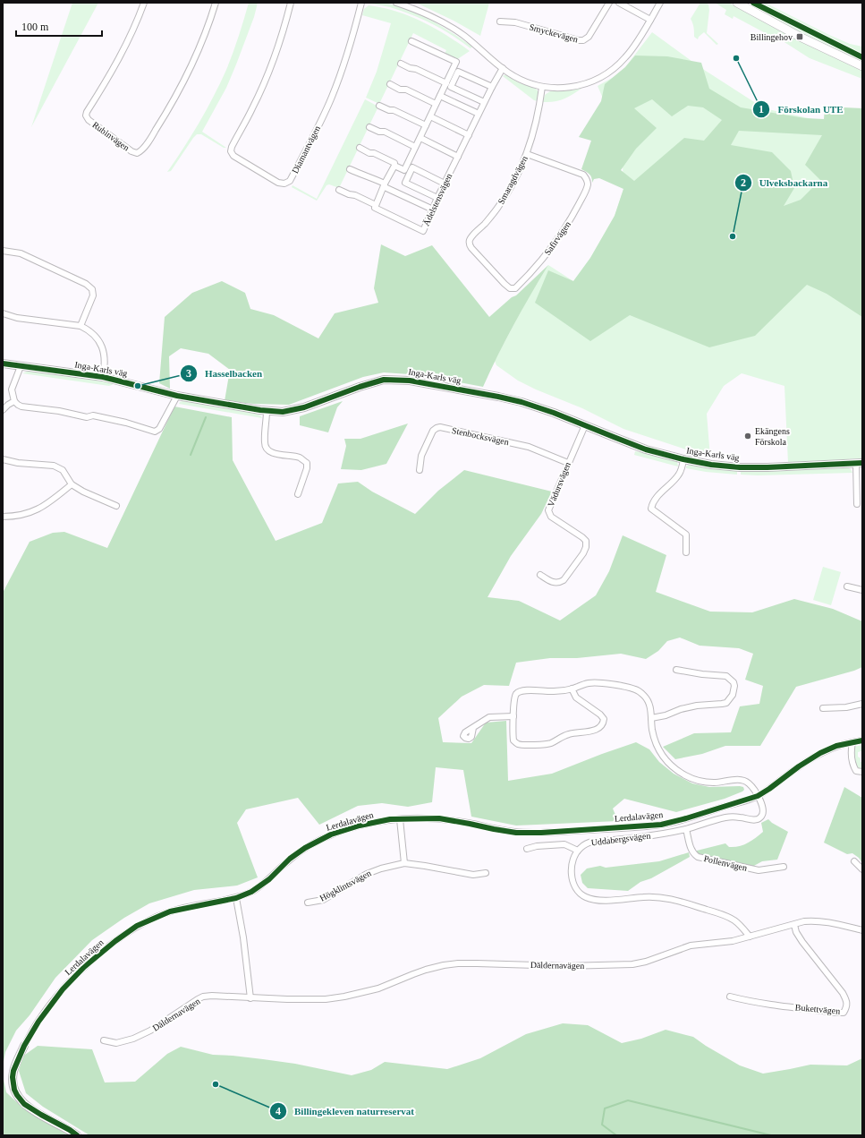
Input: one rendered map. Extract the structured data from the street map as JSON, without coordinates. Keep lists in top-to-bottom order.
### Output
{
  "streets": {
    "street": [
      "Smyckevägen",
      "Rubinvägen",
      "Diamantvägen",
      "Smaragdvägen",
      "Ädelstensvägen",
      "Safirvägen",
      "Inga-Karls väg",
      "Stenbocksvägen",
      "Vädursvägen",
      "Lerdalavägen",
      "Uddabergsvägen",
      "Pollenvägen",
      "Högklintsvägen",
      "Däldernavägen",
      "Bukettvägen"
    ]
  },
  "crossings": [
    ["Smaragdvägen", "Safirvägen"],
    ["Inga-Karls väg", "Vädursvägen"],
    ["Stenbocksvägen", "Vädursvägen"],
    ["Lerdalavägen", "Uddabergsvägen"],
    ["Uddabergsvägen", "Pollenvägen"],
    ["Däldernavägen", "Bukettvägen"]
  ],
  "places": {
    "transit": ["Billingehov"],
    "other": [
      "Förskolan UTE",
      "Ulveksbackarna",
      "Hasselbacken",
      "Ekängens Förskola",
      "Billingekleven naturreservat"
    ]
  },
  "scale_bar": "100 m"
}
